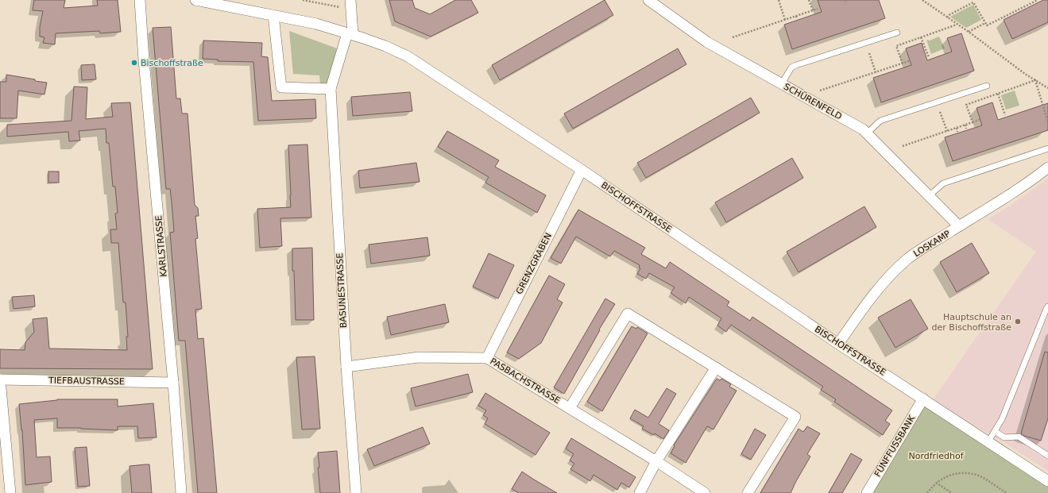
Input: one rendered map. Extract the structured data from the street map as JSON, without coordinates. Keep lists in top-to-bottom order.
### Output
{
  "streets": {
    "street": [
      "SCHÜRENFELD",
      "BISCHOFFSTRASSE",
      "LOSKAMP",
      "KARLSTRASSE",
      "GRENZGRABEN",
      "BASUNESTRASSE",
      "TIEFBAUSTRASSE",
      "PASBACHSTRASSE",
      "FÜNFFUSSBANK"
    ]
  },
  "crossings": [
    ["SCHÜRENFELD", "LOSKAMP"],
    ["BISCHOFFSTRASSE", "LOSKAMP"],
    ["BISCHOFFSTRASSE", "GRENZGRABEN"],
    ["BISCHOFFSTRASSE", "BASUNESTRASSE"],
    ["BISCHOFFSTRASSE", "FÜNFFUSSBANK"],
    ["KARLSTRASSE", "TIEFBAUSTRASSE"],
    ["GRENZGRABEN", "PASBACHSTRASSE"],
    ["BASUNESTRASSE", "PASBACHSTRASSE"]
  ],
  "parks": ["Nordfriedhof"],
  "places": ["Bischoffstraße", "Hauptschule an der Bischoffstraße"]
}
